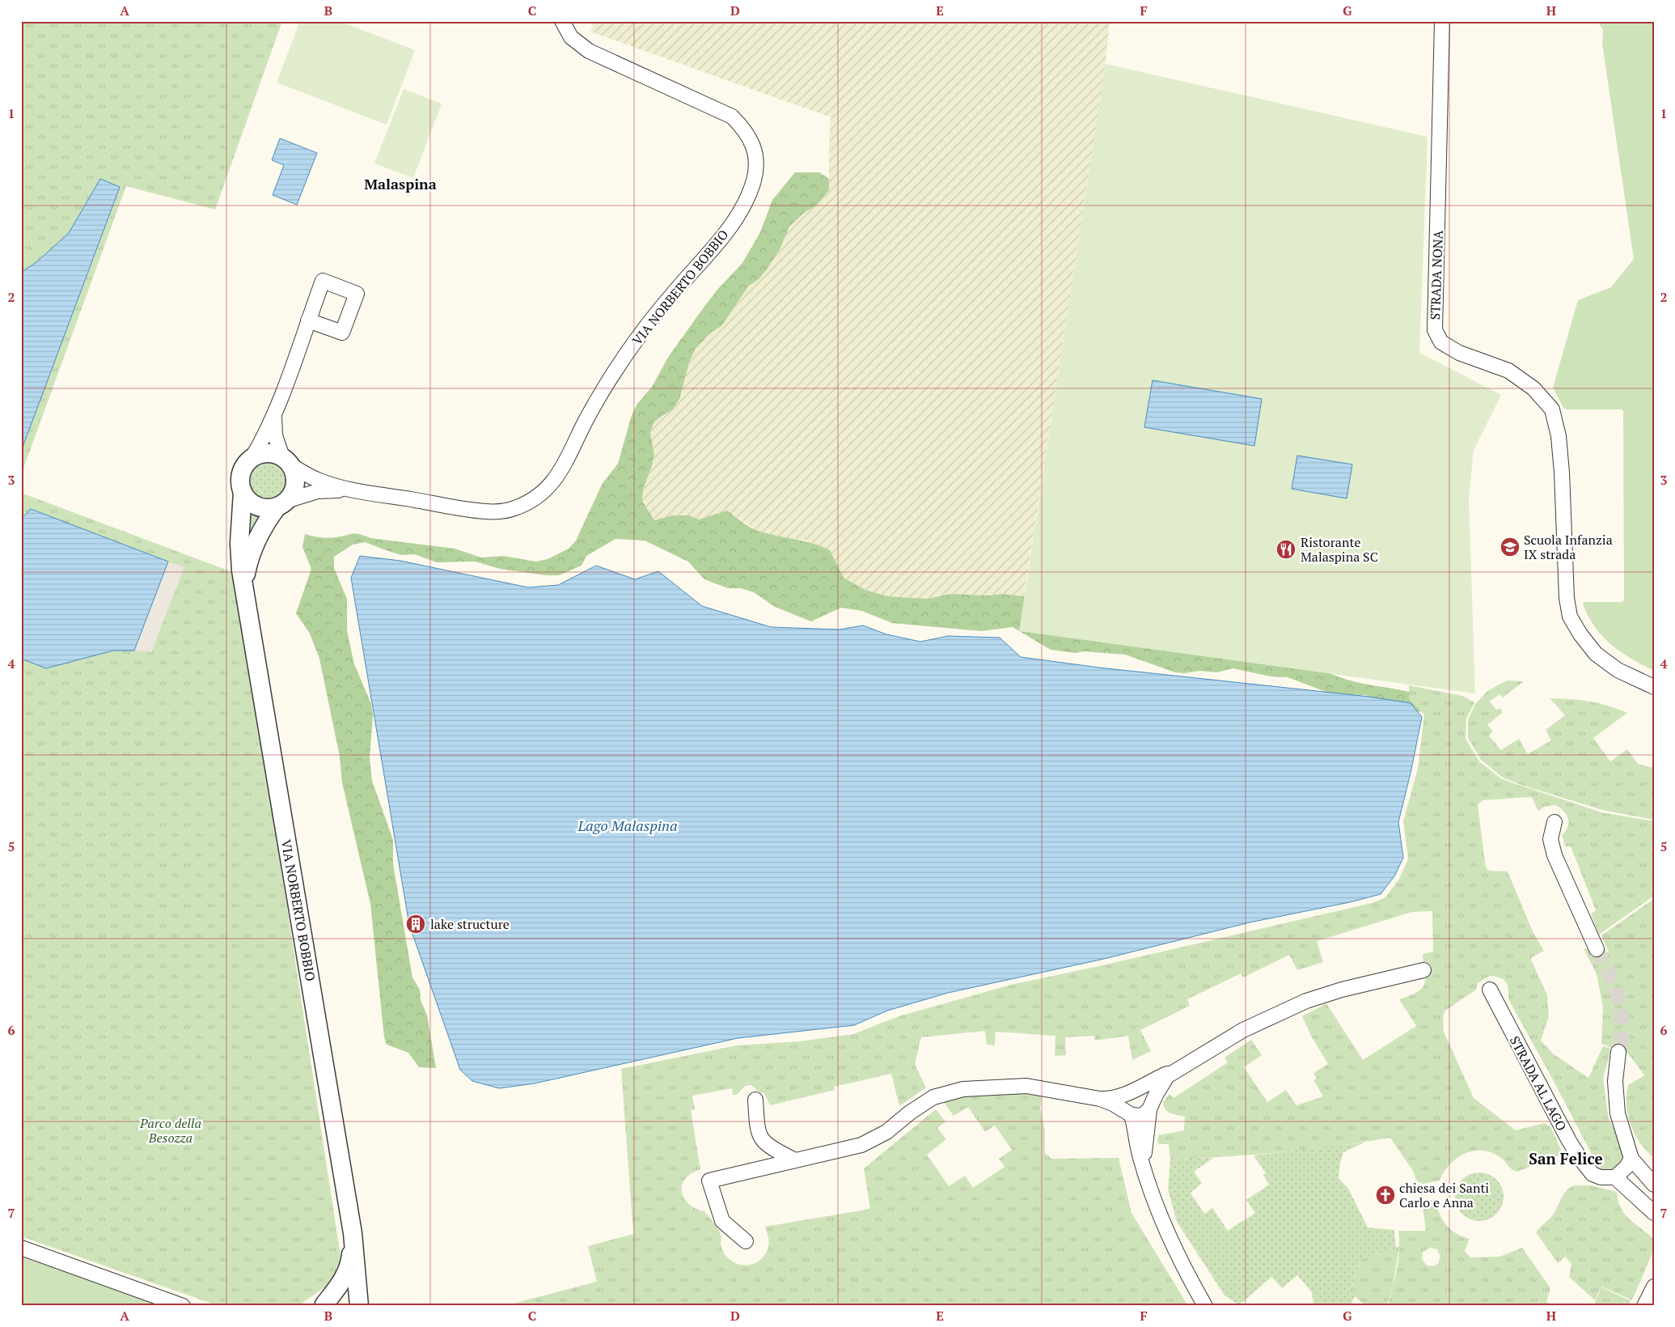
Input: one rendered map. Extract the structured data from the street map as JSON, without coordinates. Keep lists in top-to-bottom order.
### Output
{
  "streets": {
    "street": ["STRADA NONA", "VIA NORBERTO BOBBIO", "STRADA AL LAGO"]
  },
  "districts": ["Malaspina", "San Felice"],
  "water": ["Lago Malaspina"],
  "parks": ["Parco della Besozza"],
  "places": {
    "school or university": ["Scuola Infanzia IX strada"],
    "restaurant": ["Ristorante Malaspina SC"],
    "building": ["lake structure"],
    "church": ["chiesa dei Santi Carlo e Anna"]
  },
  "grid": {
    "columns": [
      "A",
      "B",
      "C",
      "D",
      "E",
      "F",
      "G",
      "H"
    ],
    "rows": [
      "1",
      "2",
      "3",
      "4",
      "5",
      "6",
      "7"
    ]
  }
}
